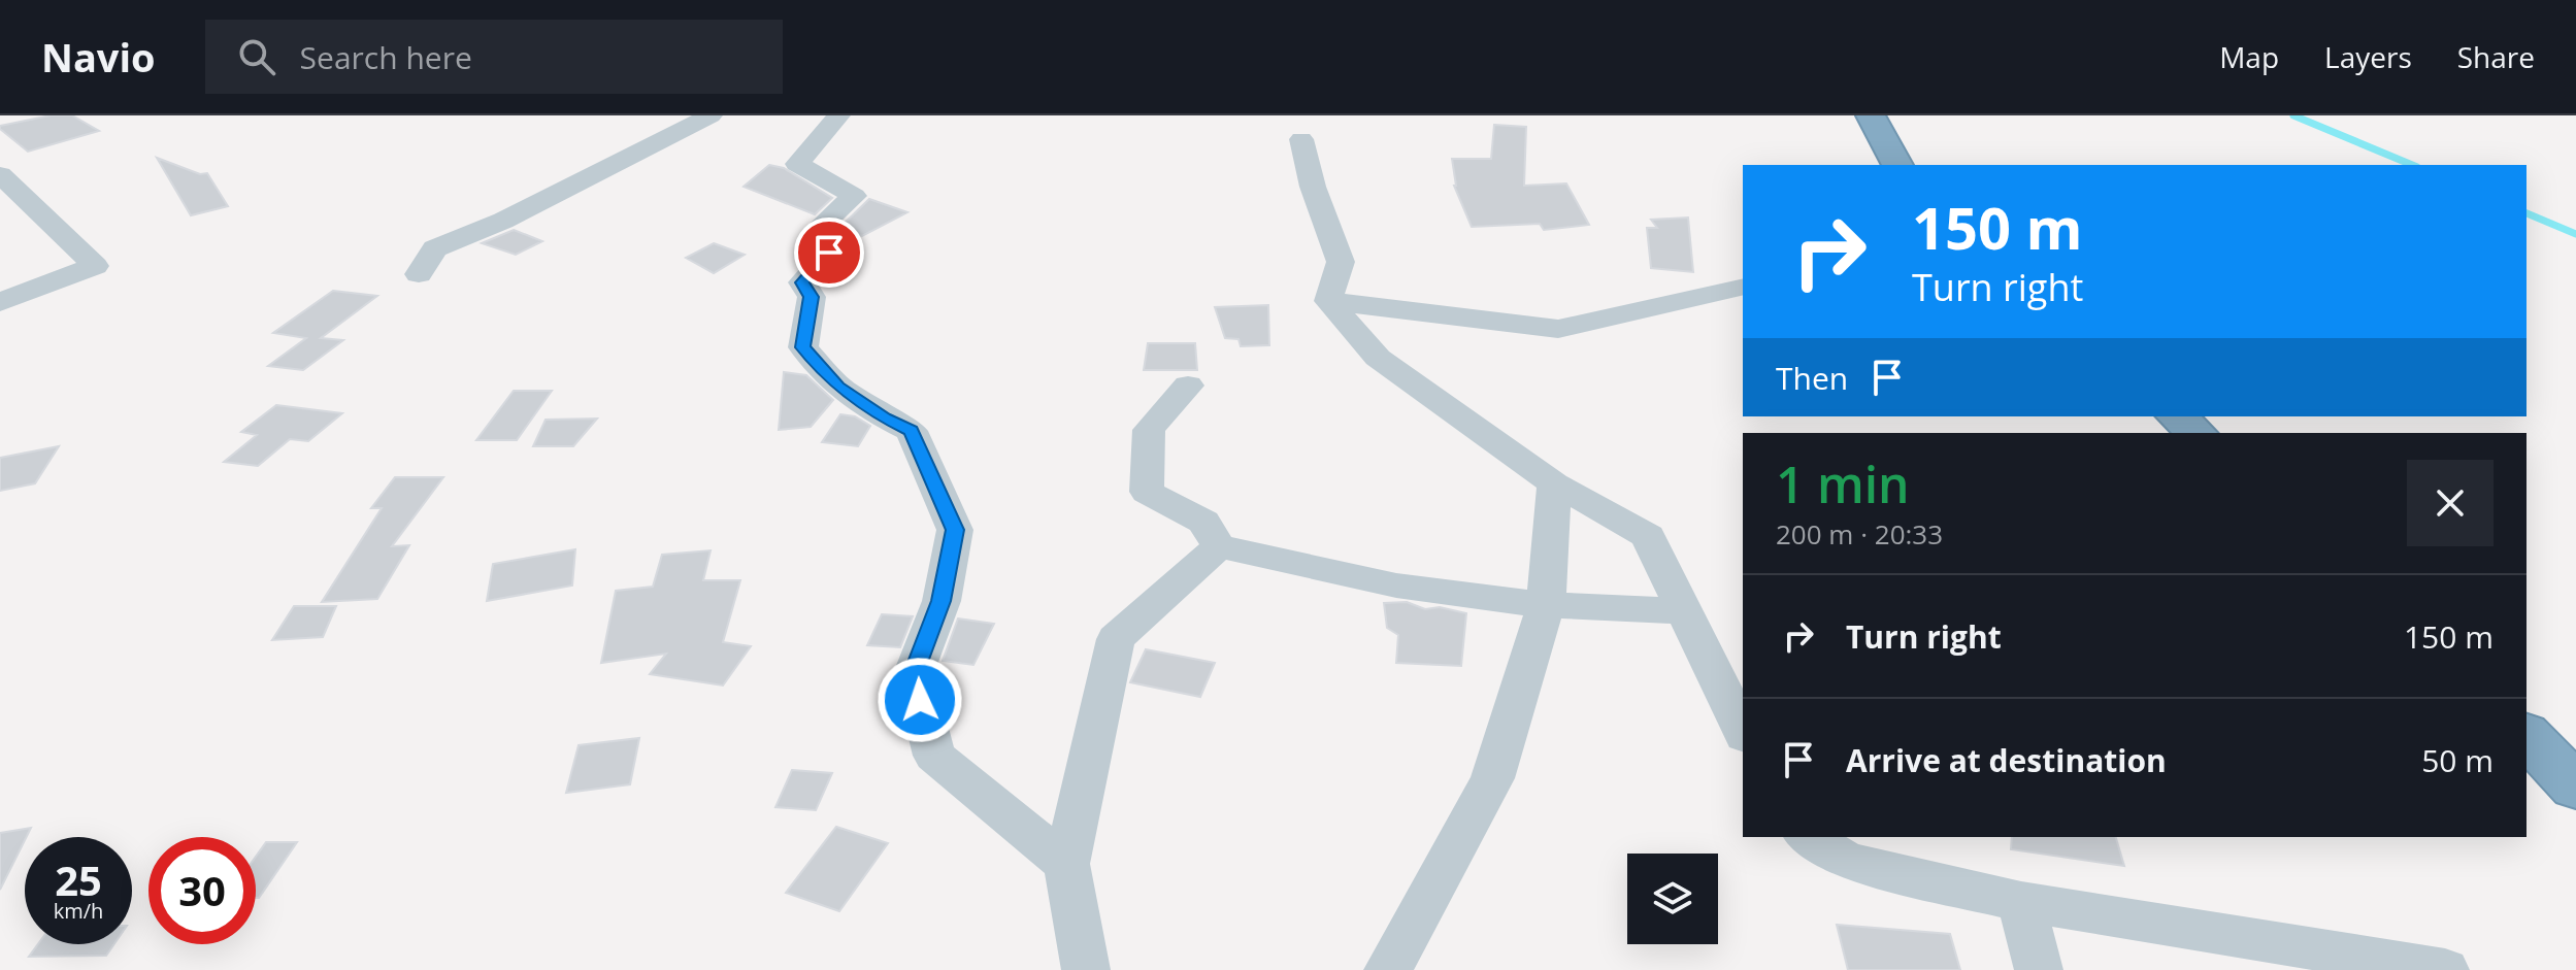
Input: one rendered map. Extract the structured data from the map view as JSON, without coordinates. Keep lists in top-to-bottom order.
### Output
{
  "page": {
    "header": "Navio",
    "search": "Search here",
    "nav": ["Map", "Layers", "Share"],
    "turn": ["150 m", "Turn right"],
    "then": "Then",
    "heading": ["1 min", "200 m · 20:33"],
    "list": [
      {
        "name": "Turn right",
        "value": "150 m"
      },
      {
        "name": "Arrive at destination",
        "value": "50 m"
      }
    ],
    "speed": "25 km/h",
    "limit": "30"
  }
}
